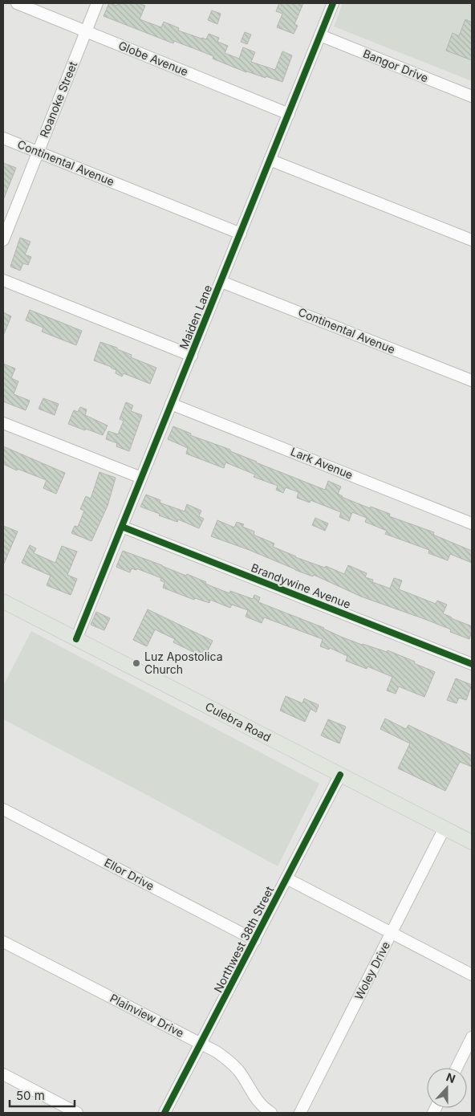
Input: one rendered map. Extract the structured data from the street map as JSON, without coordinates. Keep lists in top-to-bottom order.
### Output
{
  "streets": {
    "main road": ["Culebra Road"],
    "street": [
      "Globe Avenue",
      "Bangor Drive",
      "Roanoke Street",
      "Continental Avenue",
      "Maiden Lane",
      "Lark Avenue",
      "Brandywine Avenue",
      "Ellor Drive",
      "Northwest 38th Street",
      "Woley Drive",
      "Plainview Drive"
    ]
  },
  "crossings": [
    ["Globe Avenue", "Roanoke Street"],
    ["Globe Avenue", "Maiden Lane"],
    ["Bangor Drive", "Maiden Lane"],
    ["Roanoke Street", "Continental Avenue"],
    ["Continental Avenue", "Maiden Lane"],
    ["Maiden Lane", "Lark Avenue"],
    ["Maiden Lane", "Brandywine Avenue"],
    ["Maiden Lane", "Culebra Road"],
    ["Culebra Road", "Northwest 38th Street"],
    ["Culebra Road", "Woley Drive"],
    ["Ellor Drive", "Northwest 38th Street"],
    ["Northwest 38th Street", "Plainview Drive"]
  ],
  "places": ["Luz Apostolica Church"],
  "scale_bar": "50 m",
  "north": "top"
}
